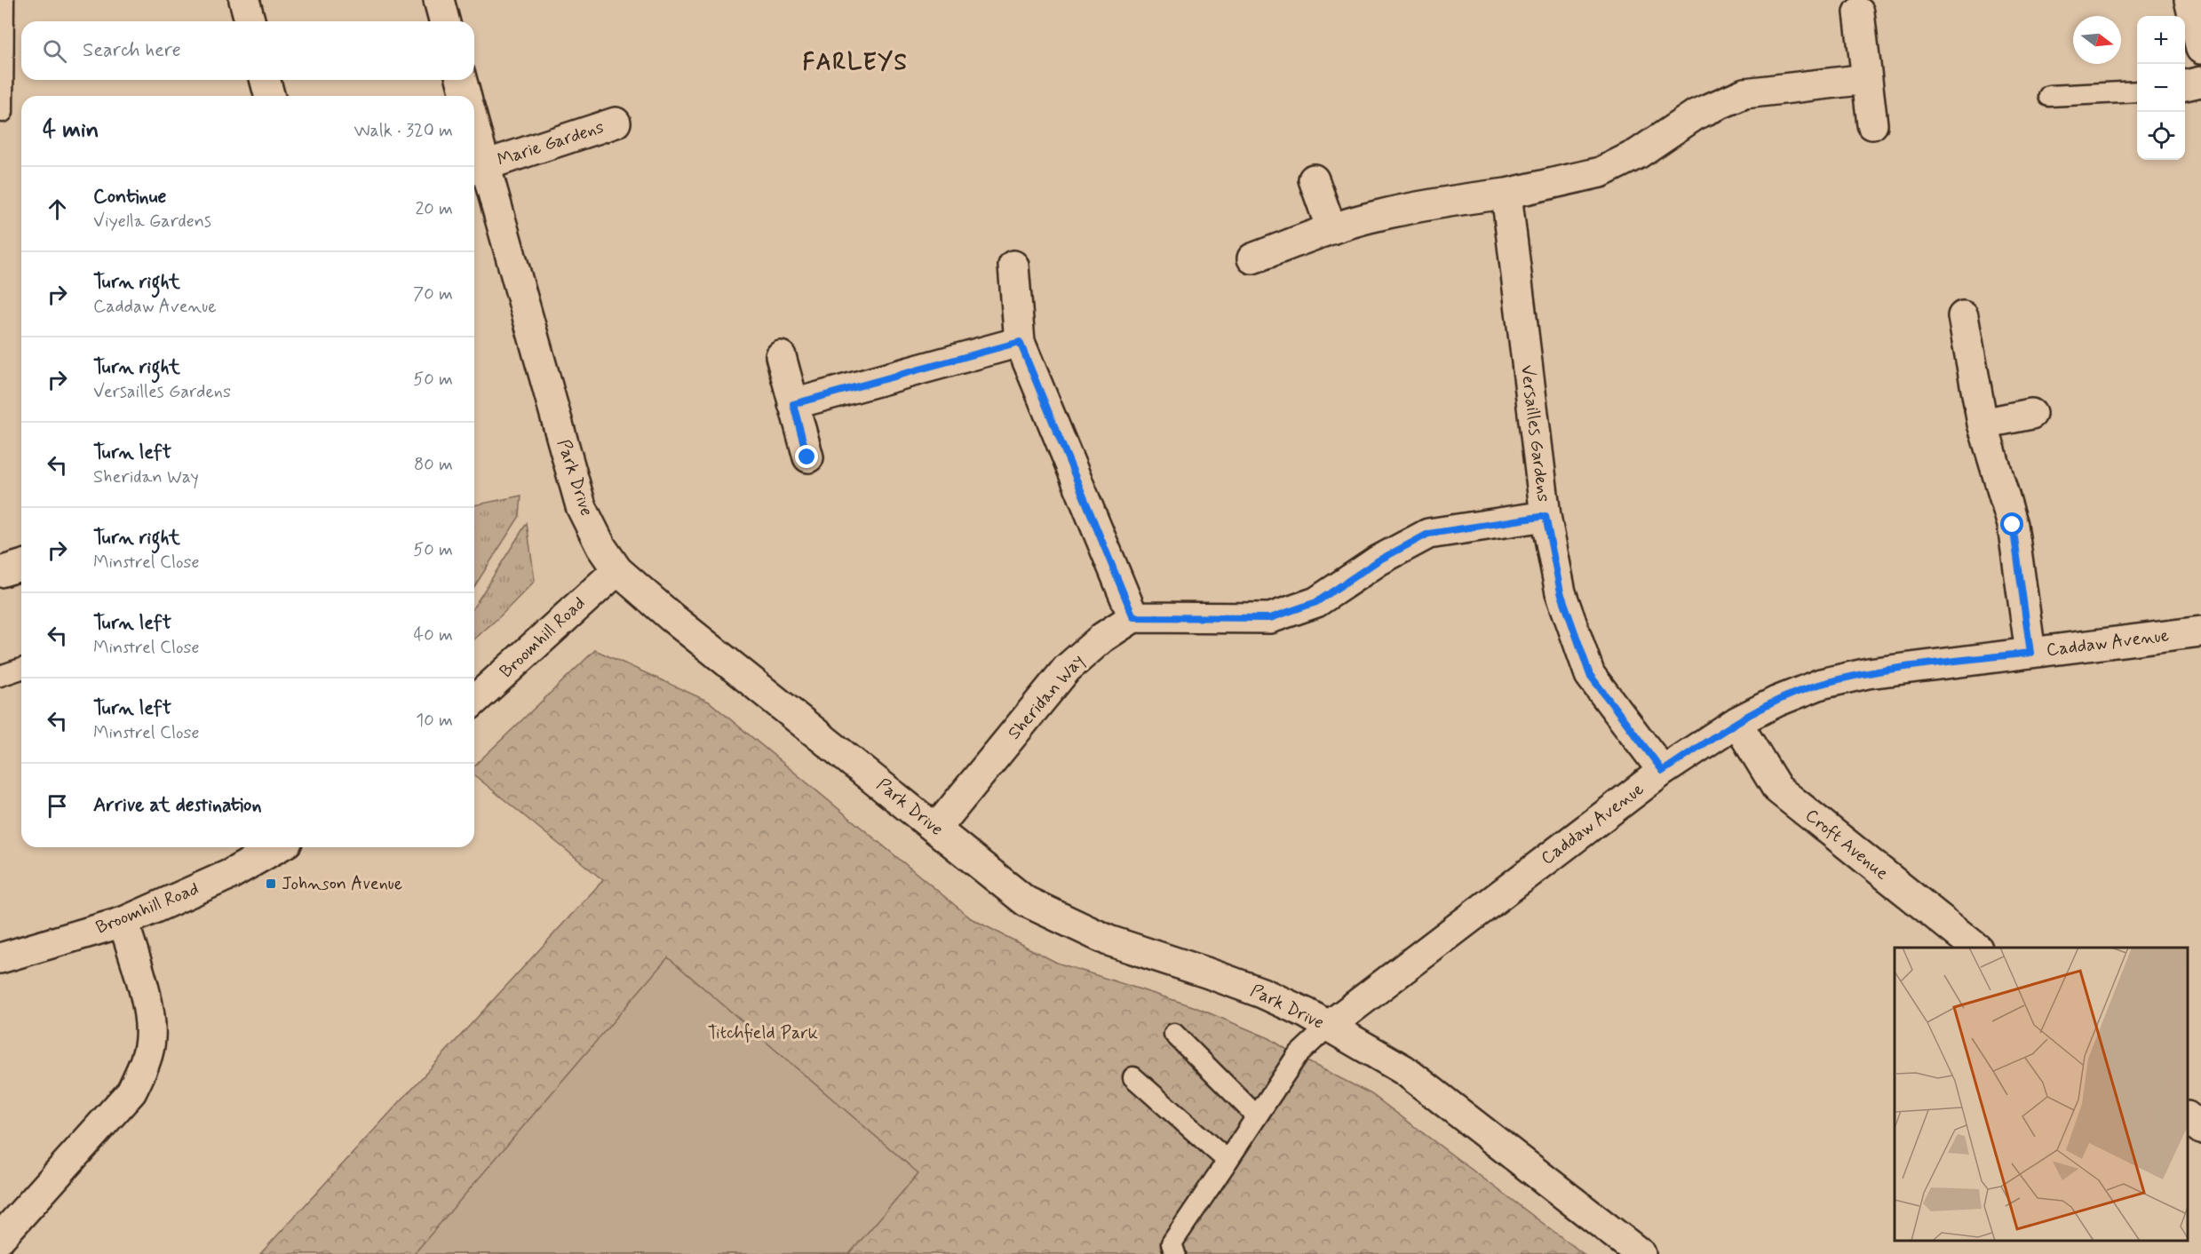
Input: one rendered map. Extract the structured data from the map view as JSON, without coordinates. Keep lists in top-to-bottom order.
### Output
{
  "streets": {
    "street": [
      "Marie Gardens",
      "Versailles Gardens",
      "Park Drive",
      "Broomhill Road",
      "Caddaw Avenue",
      "Sheridan Way",
      "Croft Avenue"
    ]
  },
  "crossings": [
    ["Marie Gardens", "Park Drive"],
    ["Versailles Gardens", "Caddaw Avenue"],
    ["Park Drive", "Broomhill Road"],
    ["Park Drive", "Caddaw Avenue"],
    ["Park Drive", "Sheridan Way"],
    ["Caddaw Avenue", "Croft Avenue"]
  ],
  "districts": ["FARLEYS"],
  "parks": ["Titchfield Park"],
  "places": {
    "transit": ["Johnson Avenue"]
  },
  "north": "right",
  "page": {
    "map_buttons": ["+", "−"],
    "search": "Search here",
    "heading": ["4 min", "Walk · 320 m"],
    "list": [
      ["Continue", "Viyella Gardens", "20 m"],
      ["Turn right", "Caddaw Avenue", "70 m"],
      ["Turn right", "Versailles Gardens", "50 m"],
      ["Turn left", "Sheridan Way", "80 m"],
      ["Turn right", "Minstrel Close", "50 m"],
      ["Turn left", "Minstrel Close", "40 m"],
      ["Turn left", "Minstrel Close", "10 m"],
      "Arrive at destination"
    ]
  }
}
